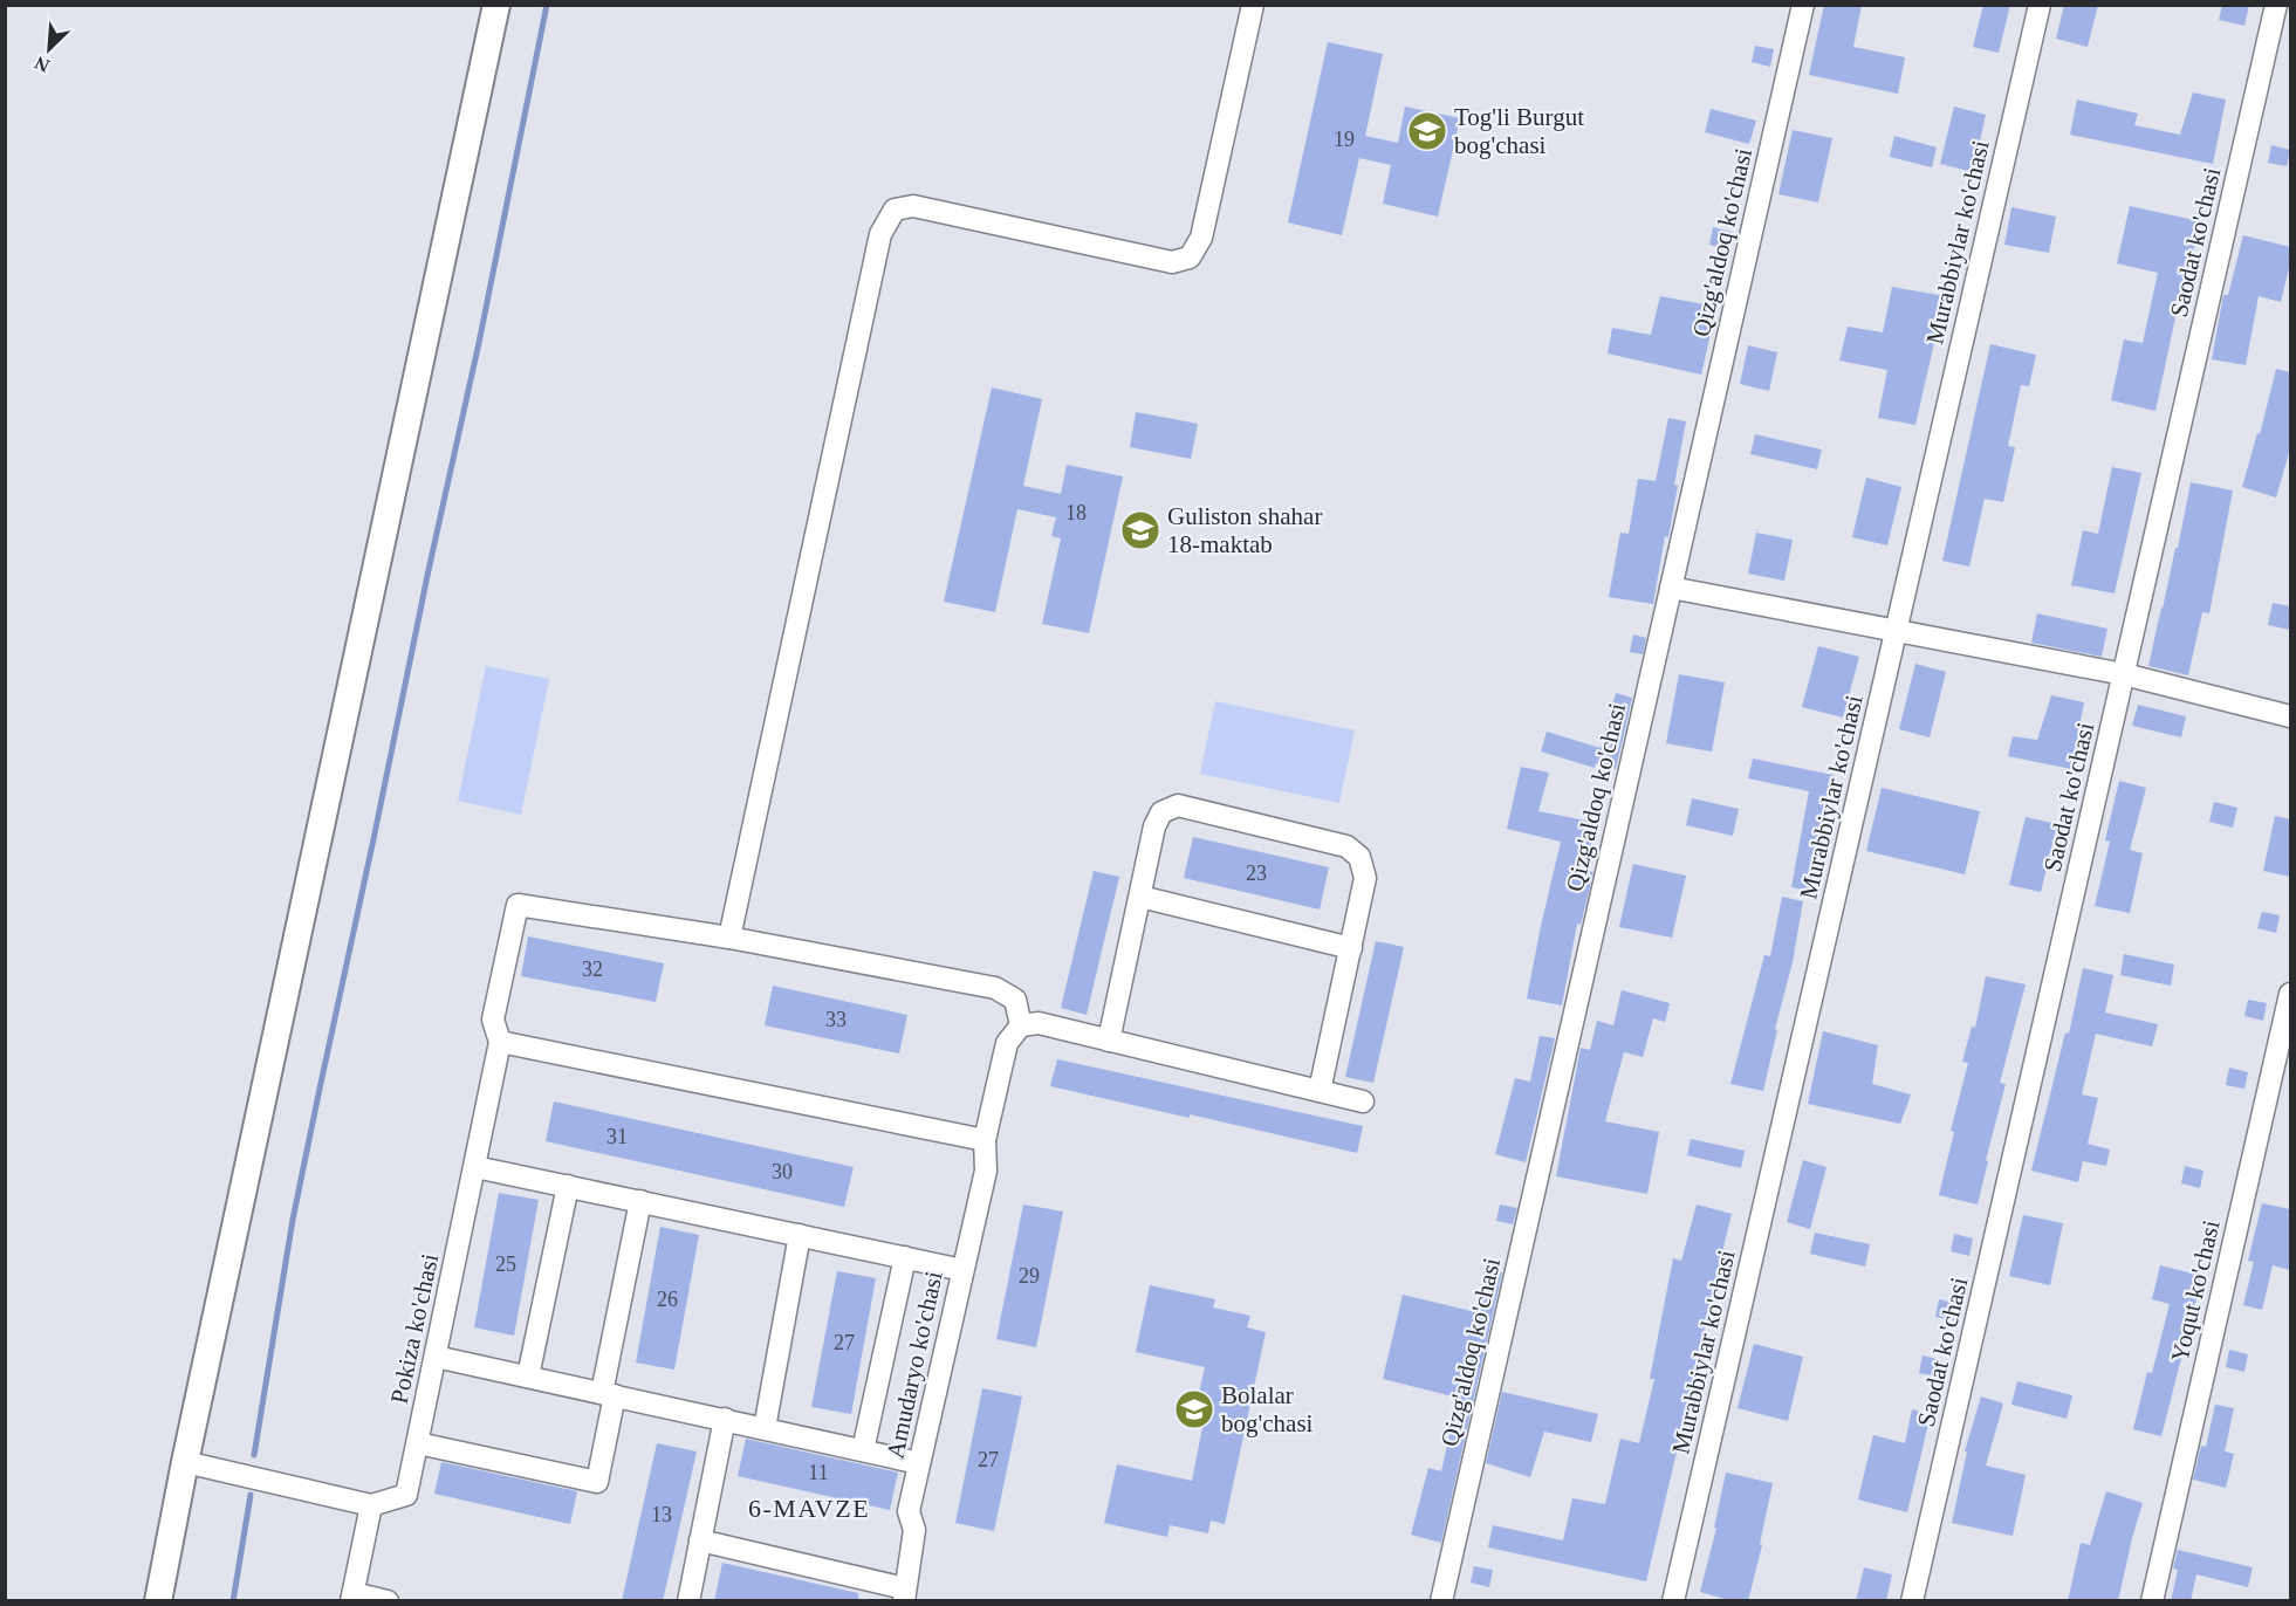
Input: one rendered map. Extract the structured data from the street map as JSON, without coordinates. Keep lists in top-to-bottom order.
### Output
{
  "streets": {
    "street": [
      "Qizg'aldoq ko'chasi",
      "Murabbiylar ko'chasi",
      "Saodat ko'chasi",
      "Yoqut ko'chasi",
      "Pokiza ko'chasi",
      "Amudaryo ko'chasi"
    ]
  },
  "districts": ["6-MAVZE"],
  "places": {
    "school or university": ["Tog'li Burgut bog'chasi", "Guliston shahar 18-maktab", "Bolalar bog'chasi"]
  },
  "house_numbers": [
    "19",
    "18",
    "23",
    "32",
    "33",
    "31",
    "30",
    "25",
    "29",
    "26",
    "27",
    "27",
    "11",
    "13"
  ],
  "north": "bottom left"
}
